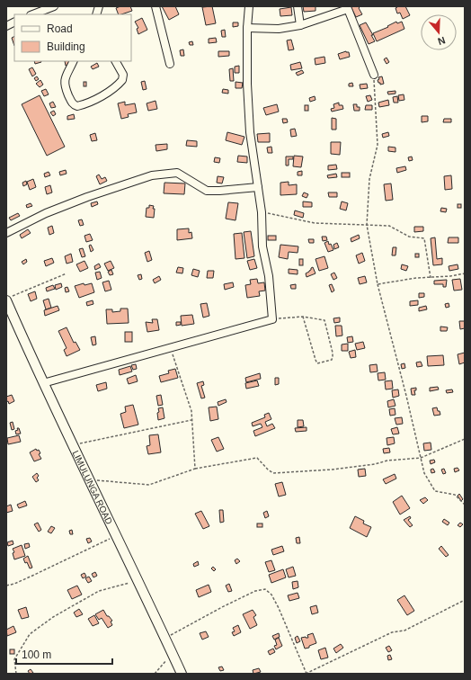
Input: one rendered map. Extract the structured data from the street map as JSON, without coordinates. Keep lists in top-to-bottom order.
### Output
{
  "streets": {
    "main road": ["LIMULUNGA ROAD"]
  },
  "legend": ["Road", "Building"],
  "scale_bar": "100 m",
  "north": "bottom"
}
